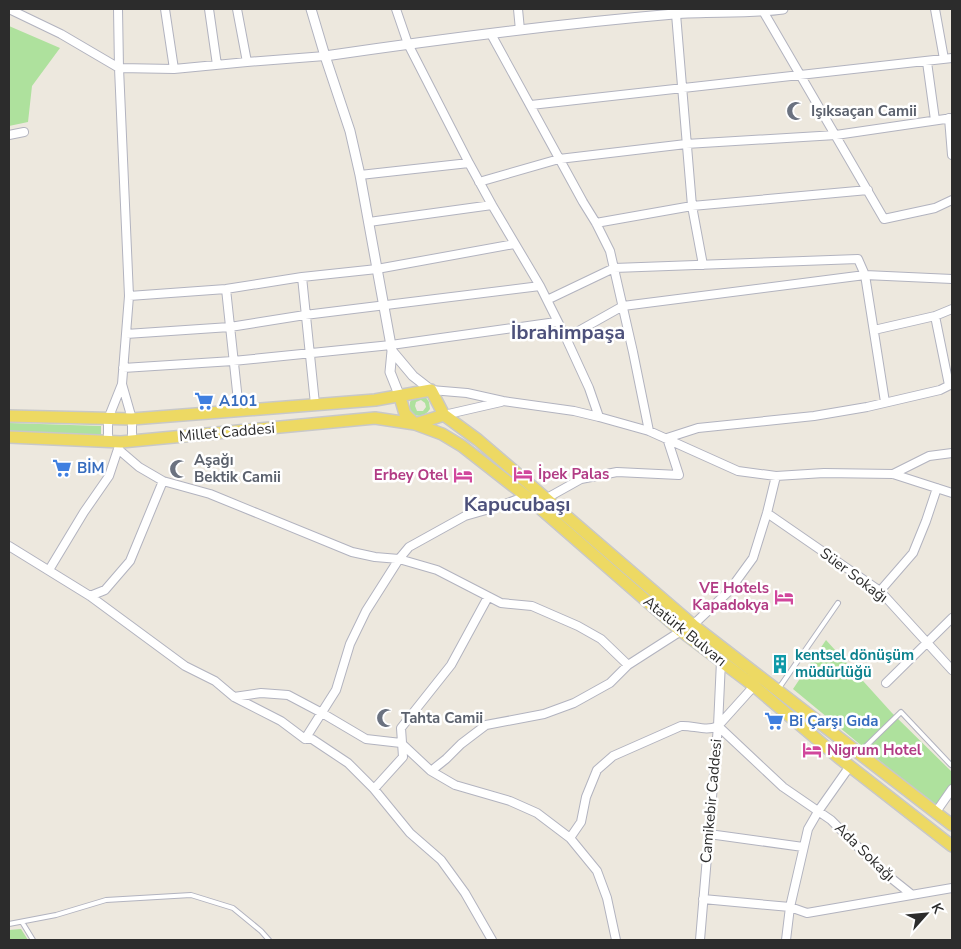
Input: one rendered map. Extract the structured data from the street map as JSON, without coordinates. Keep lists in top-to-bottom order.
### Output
{
  "streets": {
    "main road": ["Millet Caddesi", "Atatürk Bulvarı"],
    "street": ["Süer Sokağı", "Camikebir Caddesi", "Ada Sokağı"]
  },
  "crossings": [
    ["Millet Caddesi", "Atatürk Bulvarı"],
    ["Atatürk Bulvarı", "Camikebir Caddesi"],
    ["Camikebir Caddesi", "Ada Sokağı"]
  ],
  "districts": ["İbrahimpaşa", "Kapucubaşı"],
  "places": {
    "mosque": ["Işıksaçan Camii", "Aşağı Bektik Camii", "Tahta Camii"],
    "supermarket": ["A101", "BİM", "Bi Çarşı Gıda"],
    "hotel": [
      "İpek Palas",
      "Erbey Otel",
      "VE Hotels Kapadokya",
      "Nigrum Hotel"
    ],
    "building": ["kentsel dönüşüm müdürlüğü"]
  },
  "north": "top right"
}
